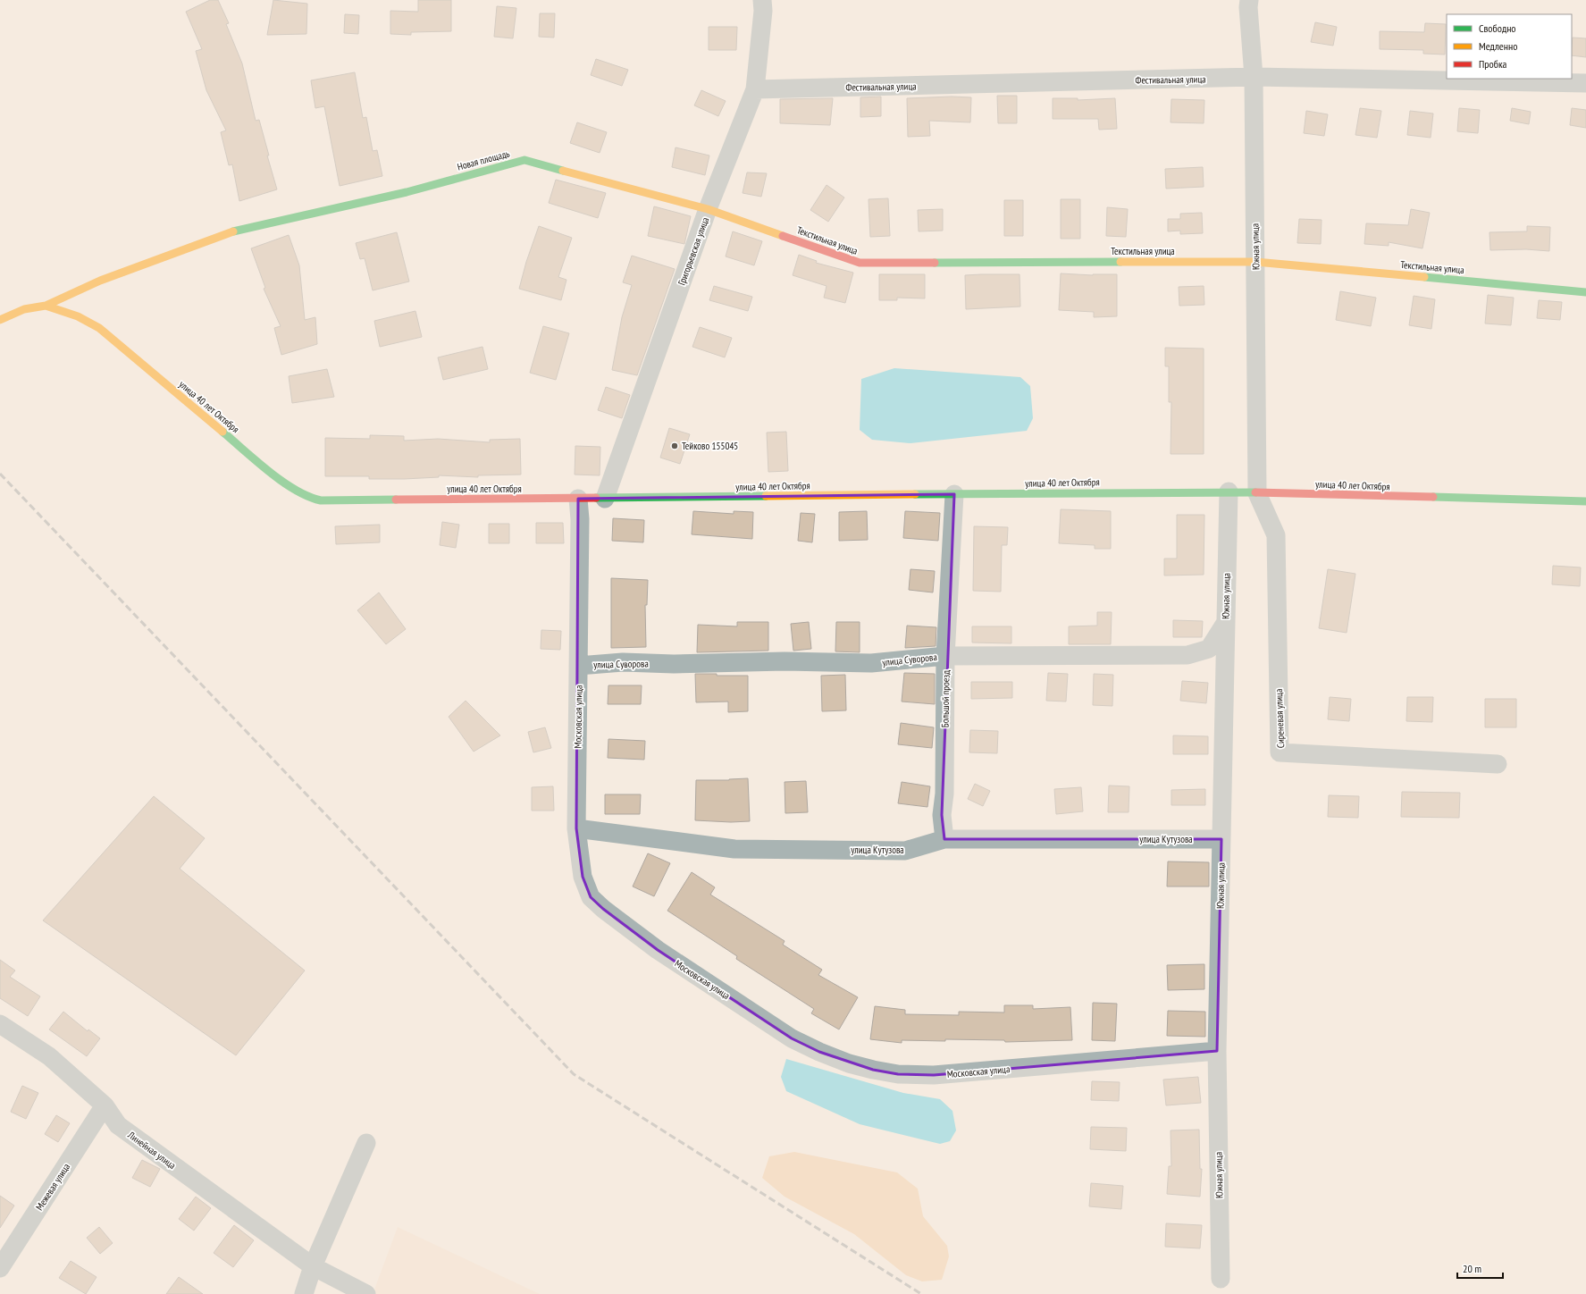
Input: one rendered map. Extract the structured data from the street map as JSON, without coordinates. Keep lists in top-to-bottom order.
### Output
{
  "streets": {
    "street": [
      "Фестивальная улица",
      "Новая площадь",
      "Текстильная улица",
      "Южная улица",
      "Григорьевская улица",
      "улица 40 лет Октября",
      "улица Суворова",
      "Большой проезд",
      "Московская улица",
      "Сиреневая улица",
      "улица Кутузова",
      "Линейная улица",
      "Межевая улица"
    ]
  },
  "crossings": [
    ["Фестивальная улица", "Южная улица"],
    ["Фестивальная улица", "Григорьевская улица"],
    ["Новая площадь", "Текстильная улица"],
    ["Новая площадь", "Григорьевская улица"],
    ["Новая площадь", "улица 40 лет Октября"],
    ["Текстильная улица", "Южная улица"],
    ["Текстильная улица", "Григорьевская улица"],
    ["Южная улица", "улица 40 лет Октября"],
    ["Южная улица", "улица Суворова"],
    ["Южная улица", "Московская улица"],
    ["Южная улица", "Сиреневая улица"],
    ["Южная улица", "улица Кутузова"],
    ["Григорьевская улица", "улица 40 лет Октября"],
    ["улица 40 лет Октября", "Большой проезд"],
    ["улица 40 лет Октября", "Московская улица"],
    ["улица 40 лет Октября", "Сиреневая улица"],
    ["улица Суворова", "Большой проезд"],
    ["улица Суворова", "Московская улица"],
    ["Большой проезд", "улица Кутузова"],
    ["Московская улица", "улица Кутузова"],
    ["Линейная улица", "Межевая улица"]
  ],
  "places": ["Тейково 155045"],
  "legend": ["Свободно", "Медленно", "Пробка"],
  "scale_bar": "20 m"
}
